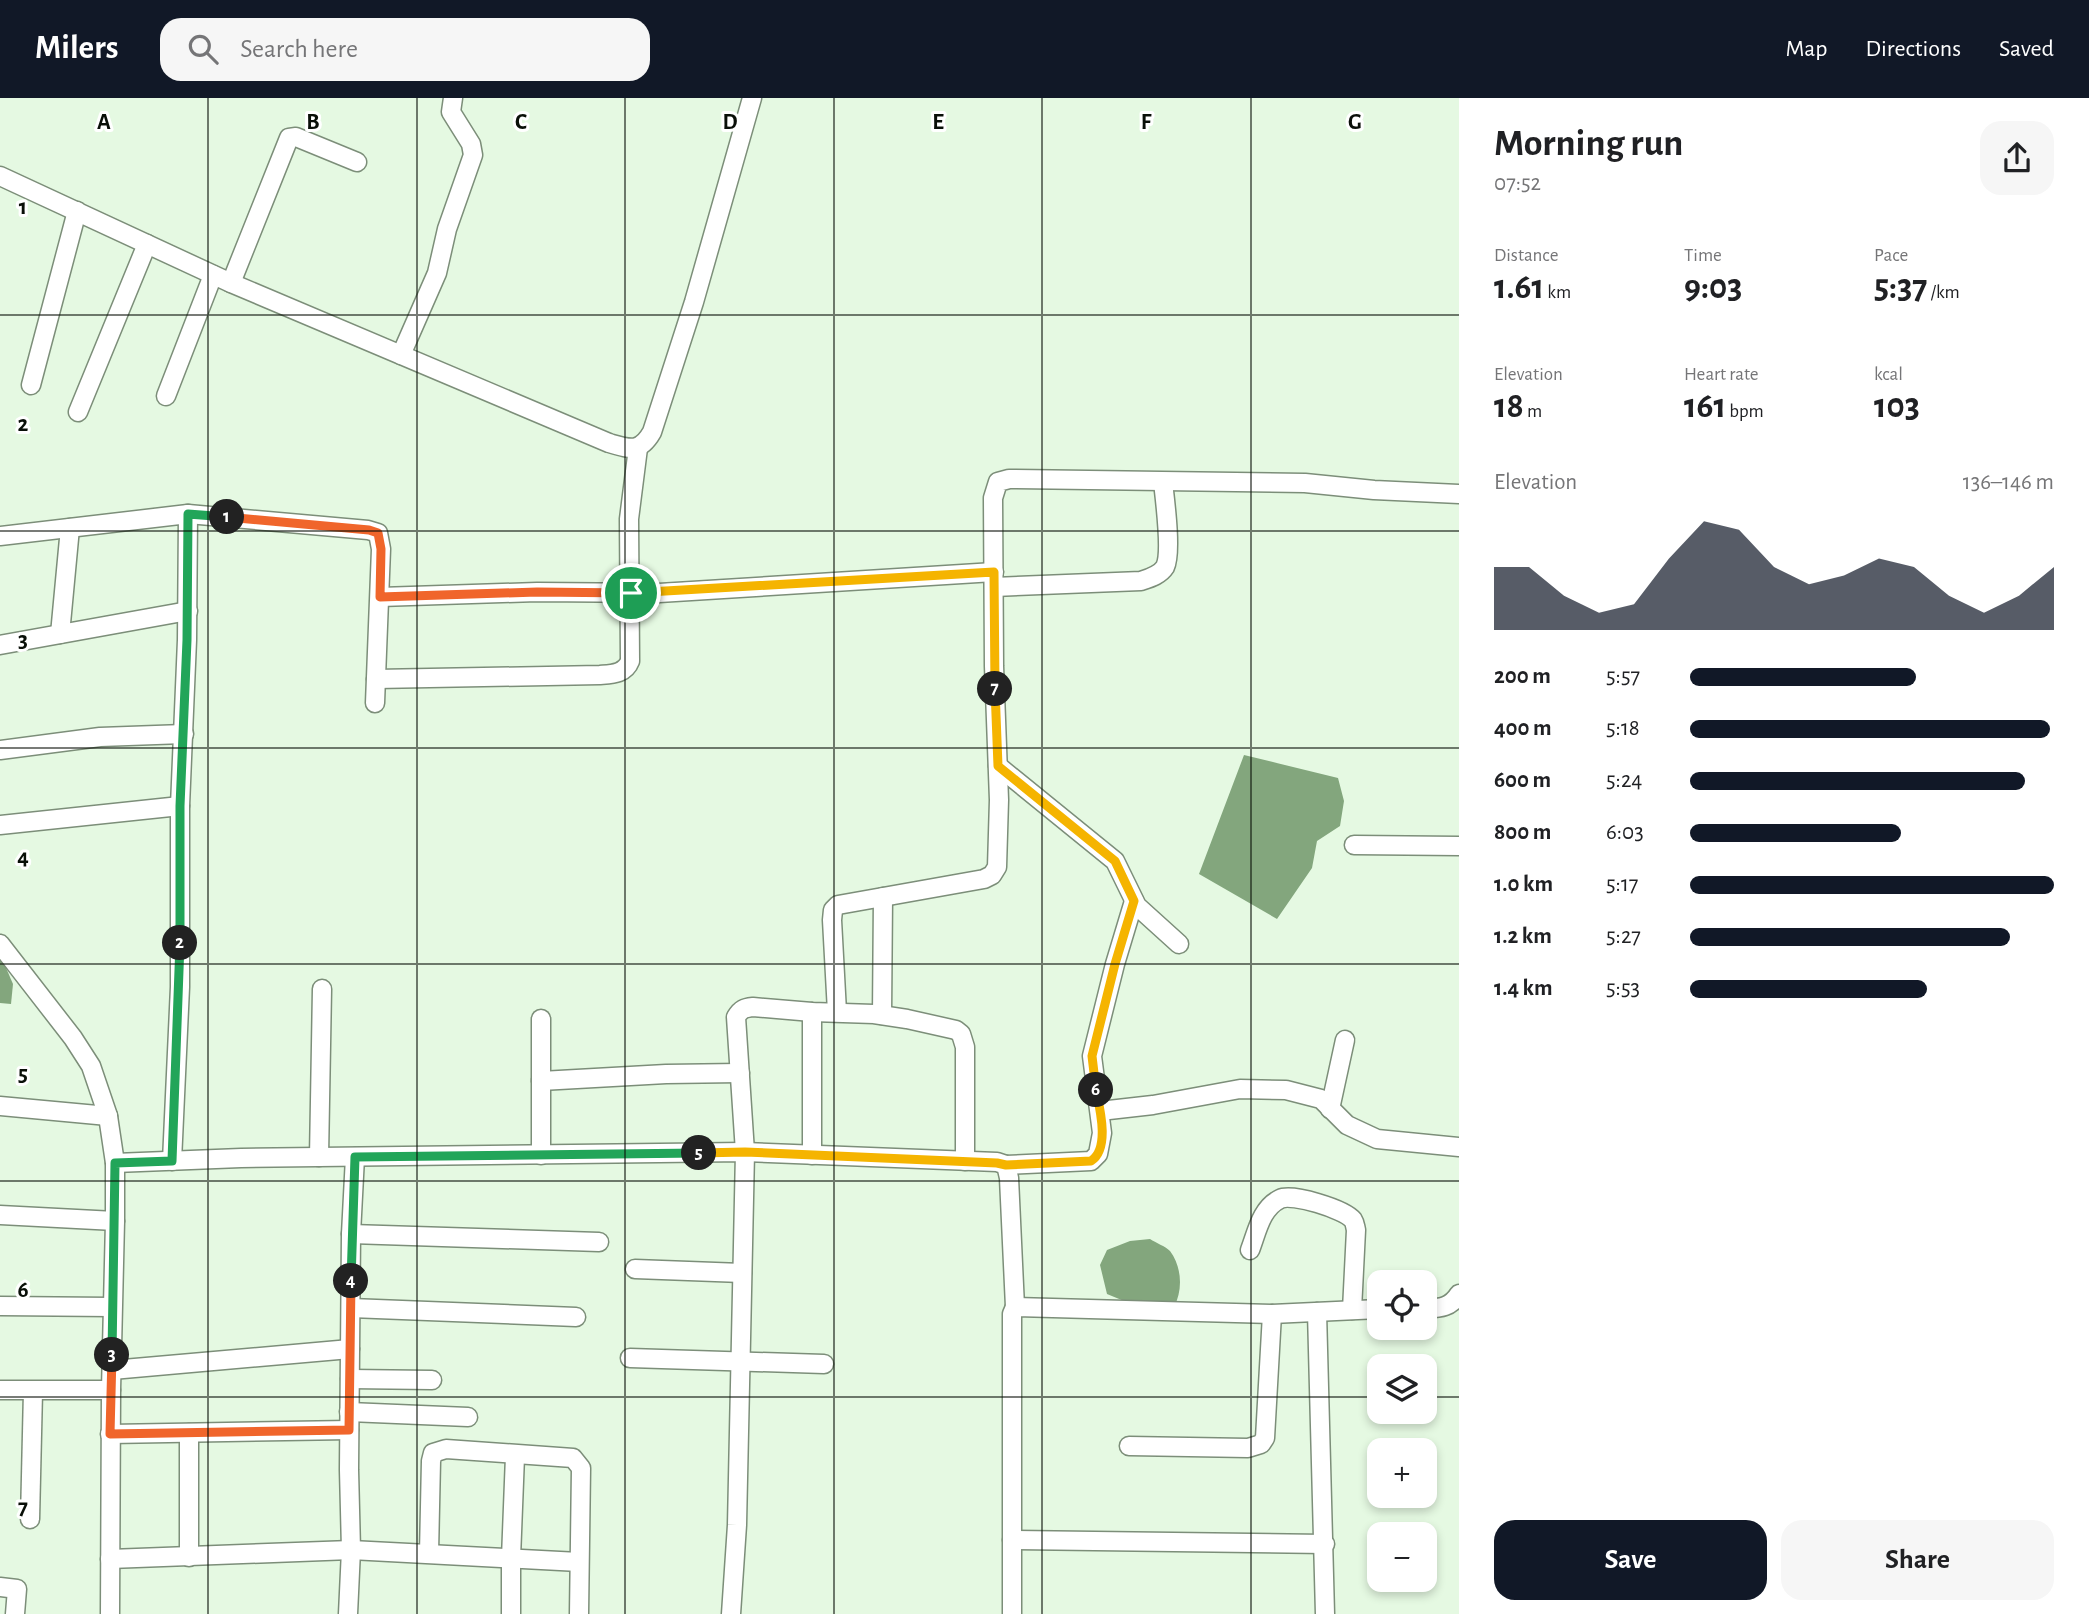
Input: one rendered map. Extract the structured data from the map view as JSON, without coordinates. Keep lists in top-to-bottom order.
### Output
{
  "page": {
    "header": "Milers",
    "search": "Search here",
    "nav": ["Map", "Directions", "Saved"],
    "heading": ["Morning run", "07:52"],
    "stats": [
      ["Distance", "1.61 km"],
      ["Time", "9:03"],
      ["Pace", "5:37 /km"],
      ["Elevation", "18 m"],
      ["Heart rate", "161 bpm"],
      ["kcal", "103"]
    ],
    "chart": ["Elevation", "136–146 m"],
    "pins": [
      "1",
      "7",
      "2",
      "6",
      "5",
      "4",
      "3"
    ],
    "list": [
      {
        "name": "200 m",
        "note": "5:57"
      },
      {
        "name": "400 m",
        "note": "5:18"
      },
      {
        "name": "600 m",
        "note": "5:24"
      },
      {
        "name": "800 m",
        "note": "6:03"
      },
      {
        "name": "1.0 km",
        "note": "5:17"
      },
      {
        "name": "1.2 km",
        "note": "5:27"
      },
      {
        "name": "1.4 km",
        "note": "5:53"
      }
    ],
    "map_buttons": ["+", "−"],
    "buttons": ["Save", "Share"]
  },
  "grid": {
    "columns": [
      "A",
      "B",
      "C",
      "D",
      "E",
      "F",
      "G"
    ],
    "rows": [
      "1",
      "2",
      "3",
      "4",
      "5",
      "6",
      "7"
    ]
  }
}
